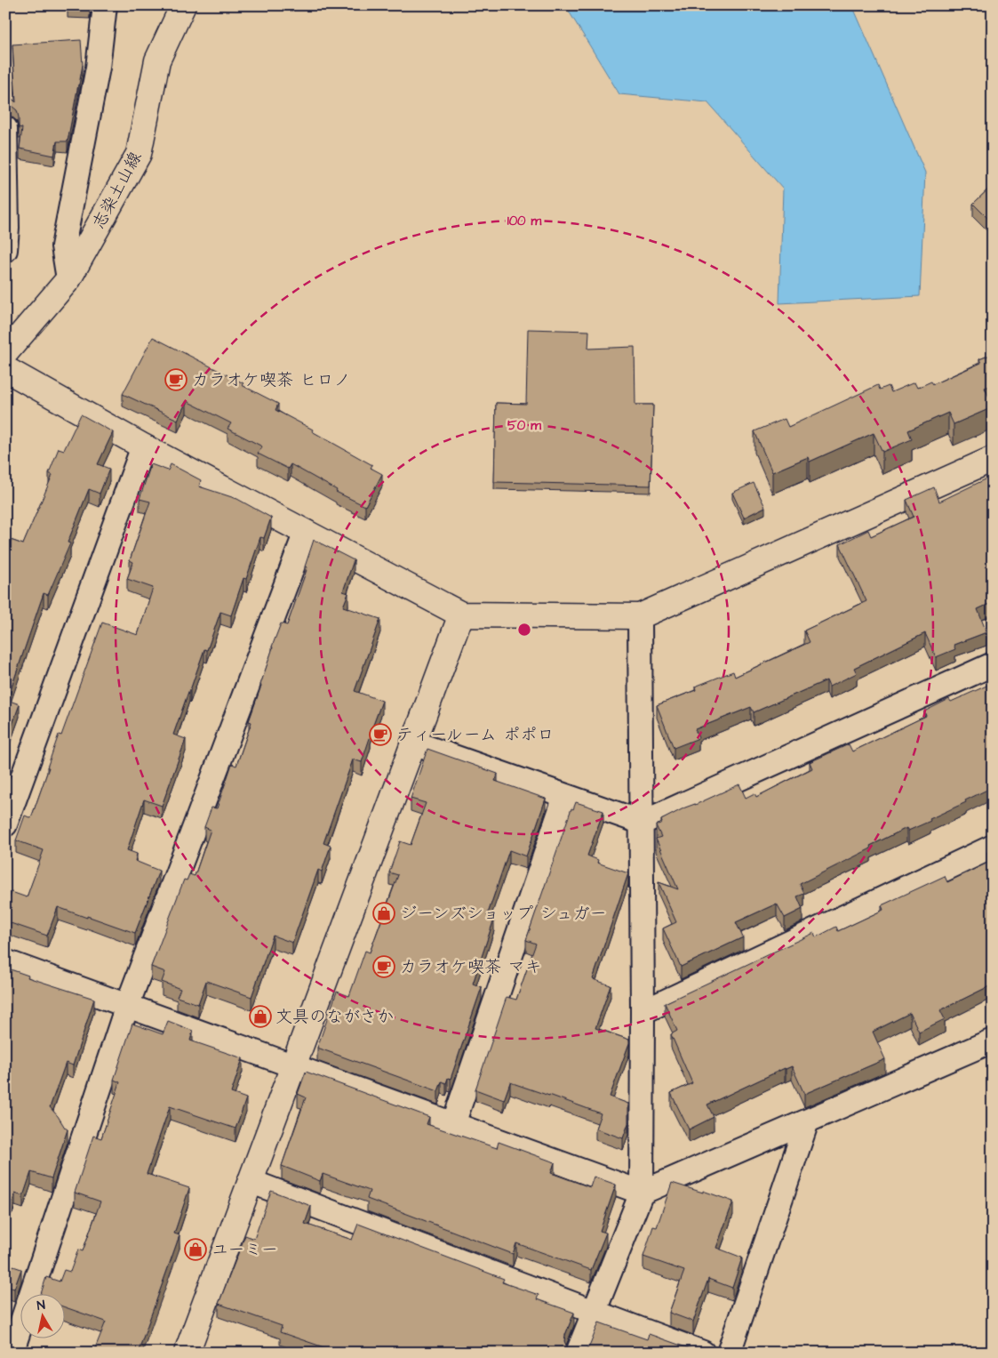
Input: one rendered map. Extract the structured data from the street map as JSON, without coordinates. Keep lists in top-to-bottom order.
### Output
{
  "streets": {
    "street": ["志染土山線"]
  },
  "places": {
    "cafe": ["カラオケ喫茶 ヒロノ", "ティールーム ポポロ", "カラオケ喫茶 マキ"],
    "shop": ["ジーンズショップ シュガー", "文具のながさか", "ユーミー"]
  },
  "north": "top",
  "rings": ["100 m", "50 m"]
}
